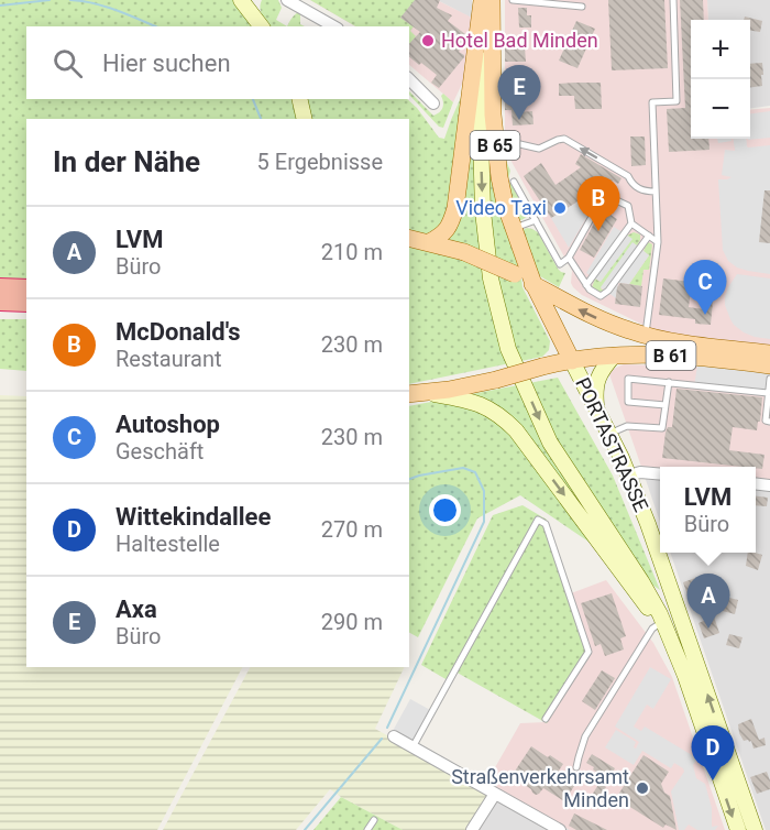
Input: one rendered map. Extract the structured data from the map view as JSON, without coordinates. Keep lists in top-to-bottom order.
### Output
{
  "streets": {
    "main road": ["B 65", "B 61", "PORTASTRASSE"]
  },
  "crossings": [
    ["B 65", "B 61"],
    ["B 65", "PORTASTRASSE"],
    ["B 61", "PORTASTRASSE"]
  ],
  "places": ["Hotel Bad Minden", "Video Taxi", "Straßenverkehrsamt Minden"],
  "page": {
    "map_buttons": ["+", "−"],
    "search": "Hier suchen",
    "pins": [
      "E",
      "B",
      "C",
      "A",
      "D"
    ],
    "heading": ["In der Nähe", "5 Ergebnisse"],
    "list": [
      {
        "mark": "A",
        "name": "LVM",
        "note": "Büro",
        "value": "210 m"
      },
      {
        "mark": "B",
        "name": "McDonald's",
        "note": "Restaurant",
        "value": "230 m"
      },
      {
        "mark": "C",
        "name": "Autoshop",
        "note": "Geschäft",
        "value": "230 m"
      },
      {
        "mark": "D",
        "name": "Wittekindallee",
        "note": "Haltestelle",
        "value": "270 m"
      },
      {
        "mark": "E",
        "name": "Axa",
        "note": "Büro",
        "value": "290 m"
      }
    ],
    "popup": ["LVM", "Büro"]
  }
}
